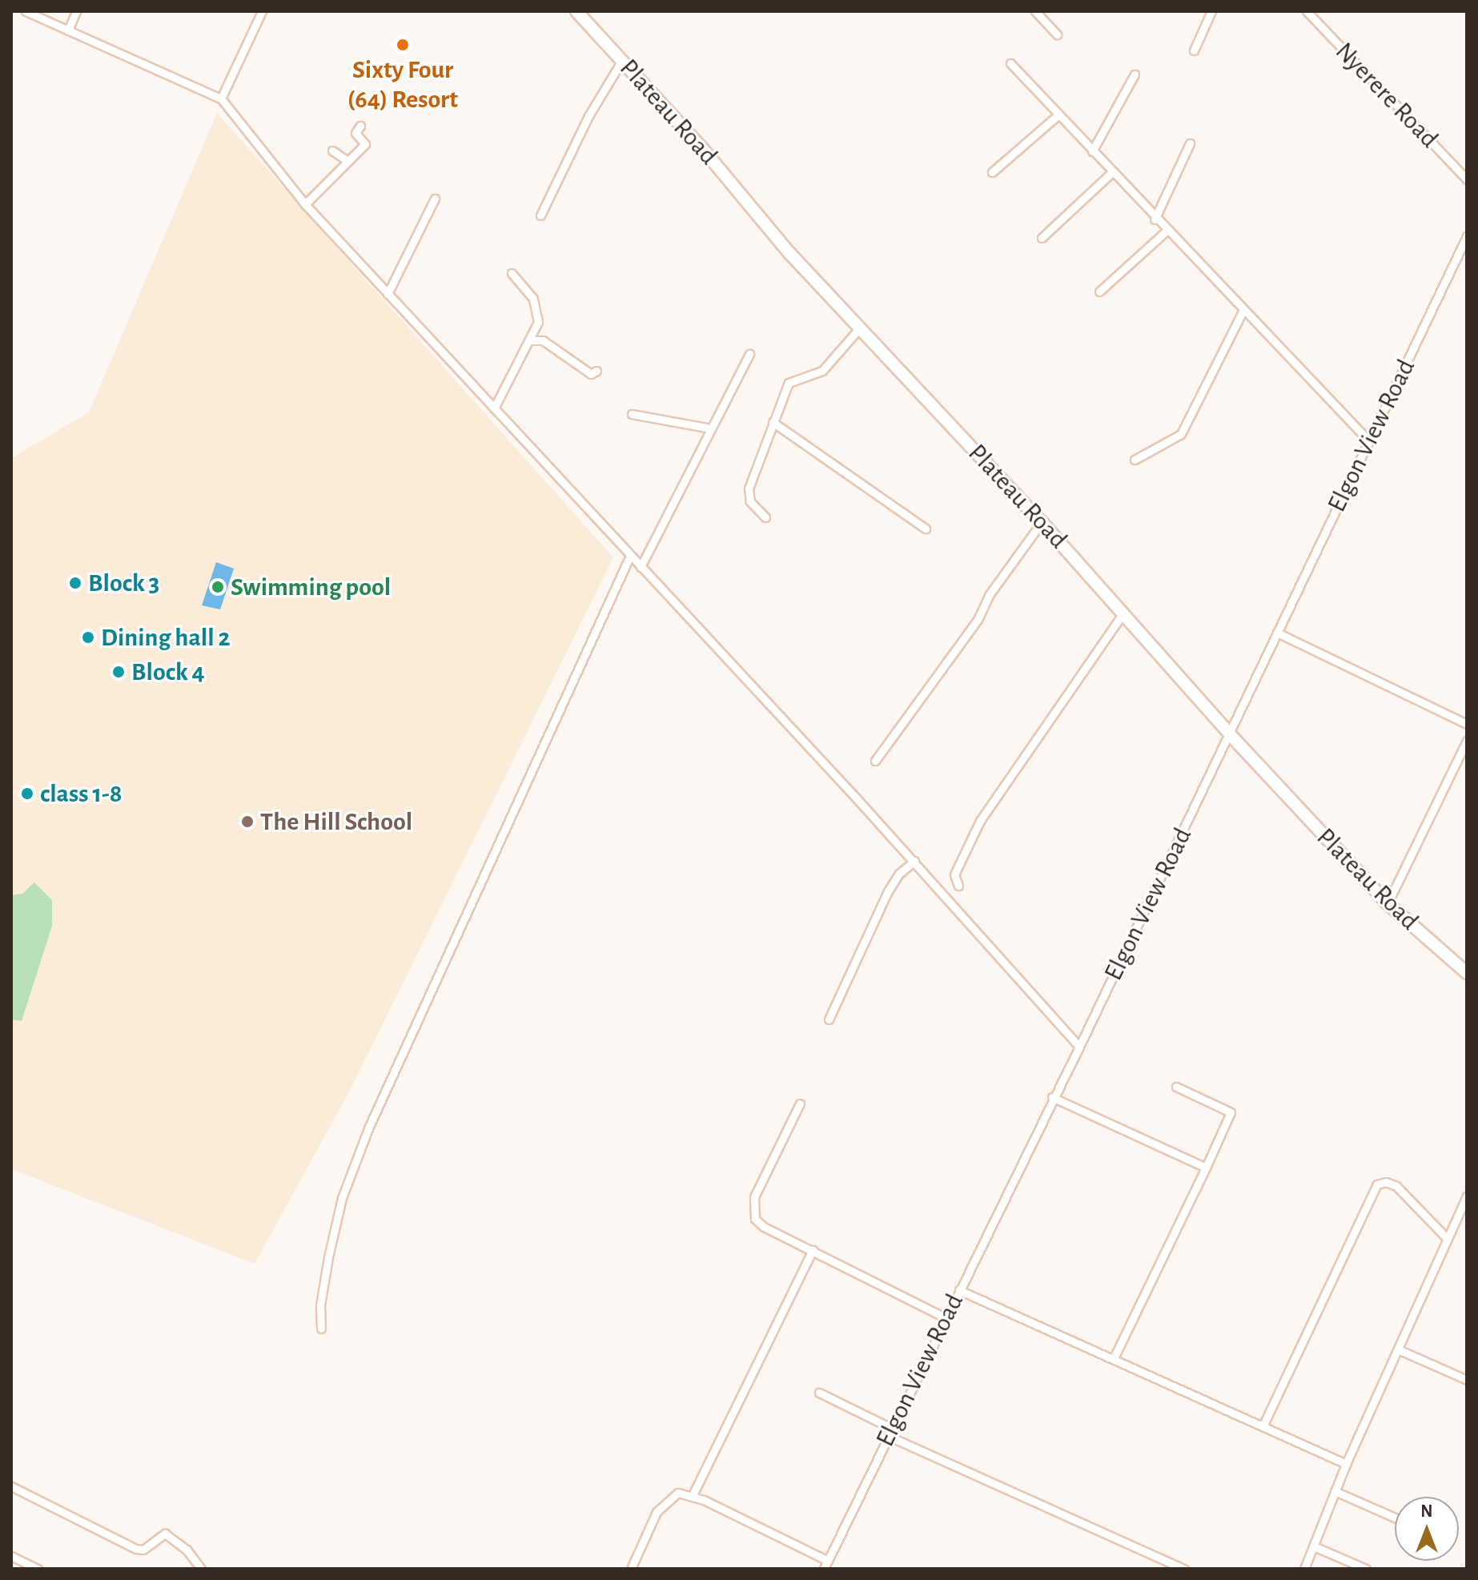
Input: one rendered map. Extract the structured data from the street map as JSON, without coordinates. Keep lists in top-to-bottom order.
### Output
{
  "streets": {
    "street": ["Nyerere Road", "Plateau Road", "Elgon View Road"]
  },
  "crossings": [
    ["Plateau Road", "Elgon View Road"]
  ],
  "places": [
    "Sixty Four (64) Resort",
    "Block 3",
    "Swimming pool",
    "Dining hall 2",
    "Block 4",
    "class 1-8",
    "The Hill School"
  ],
  "north": "top"
}
